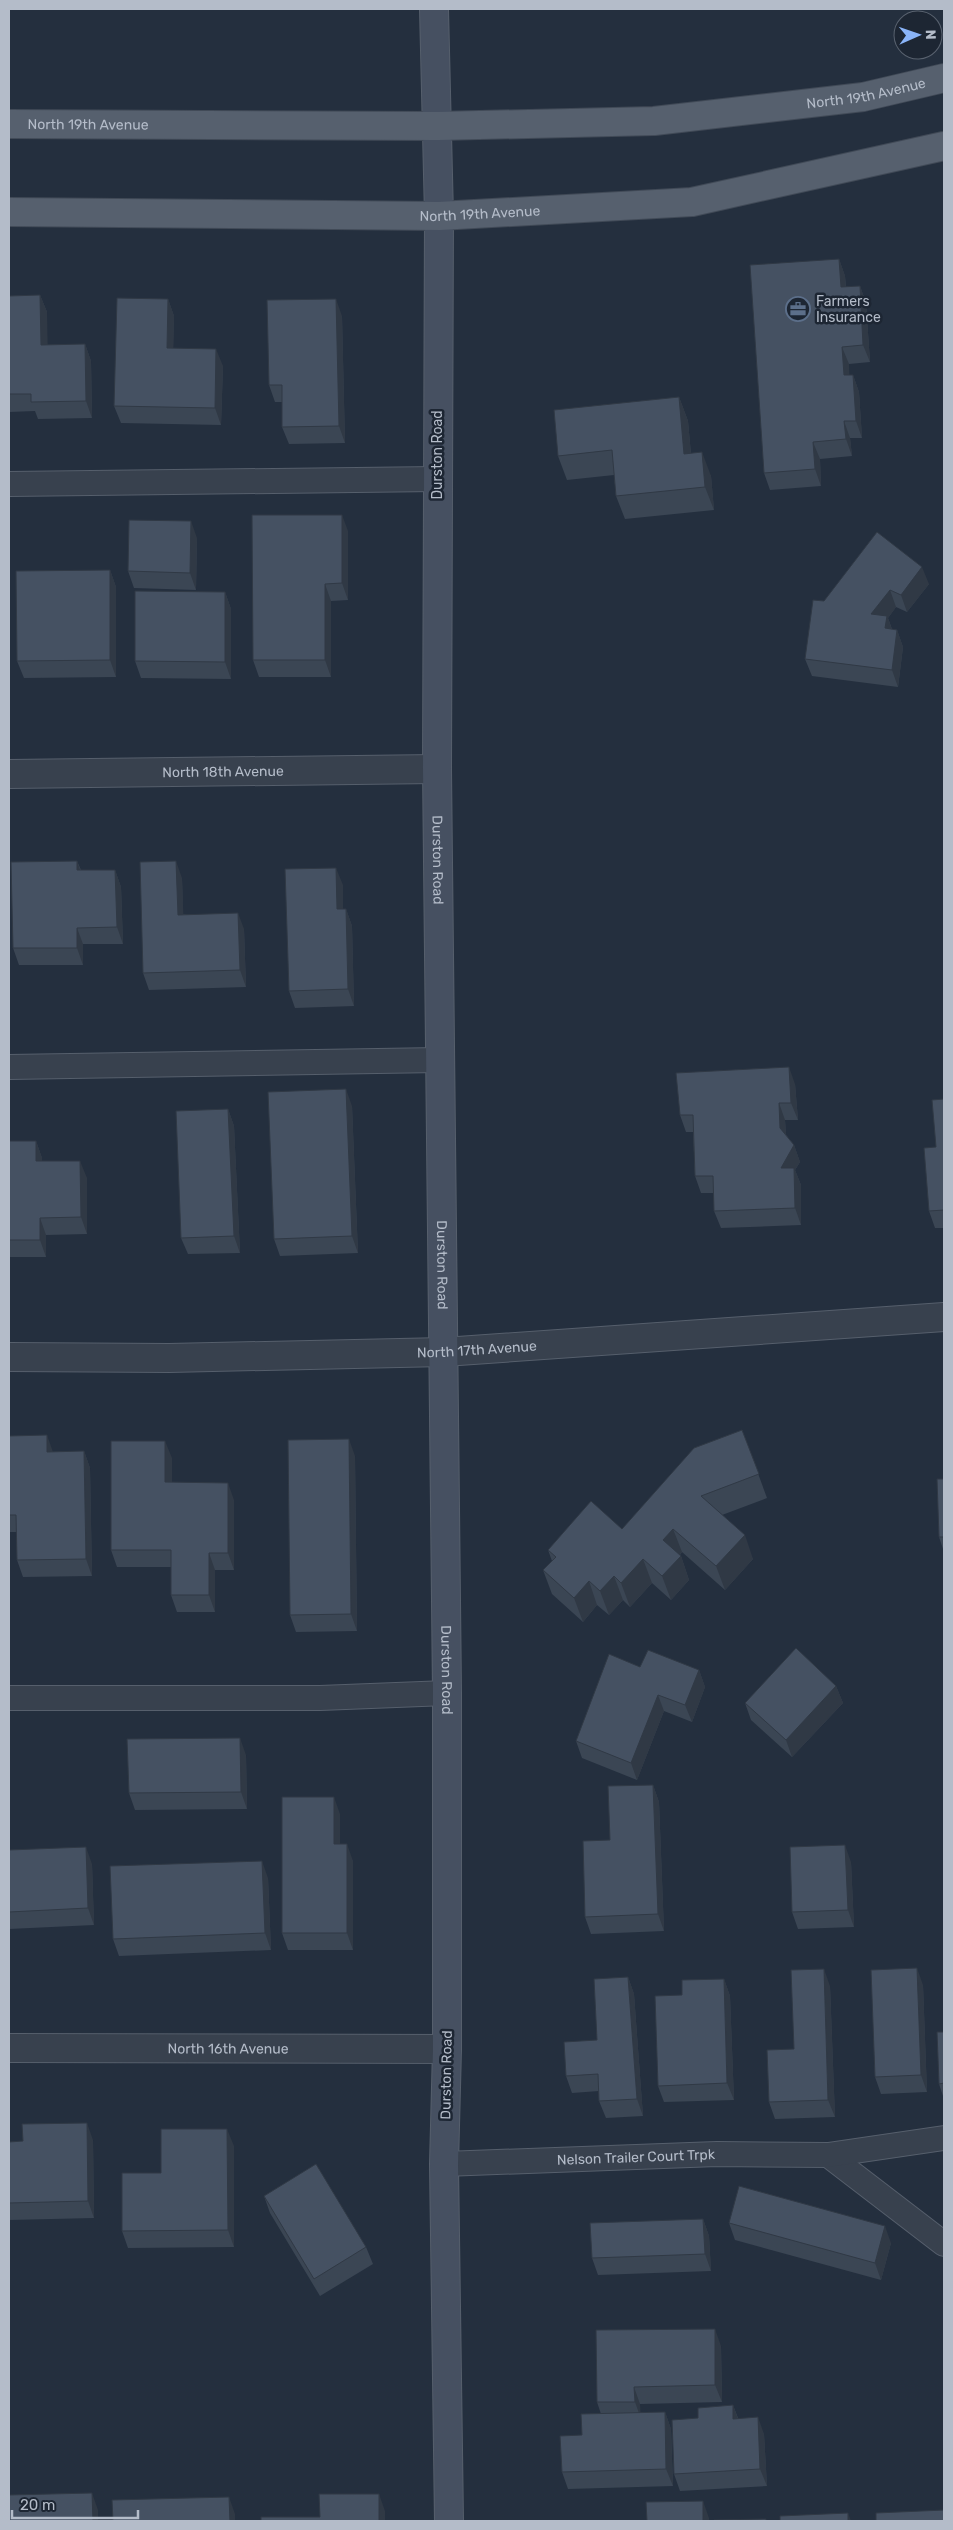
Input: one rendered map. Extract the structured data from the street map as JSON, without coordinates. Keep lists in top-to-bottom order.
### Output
{
  "streets": {
    "main road": ["North 19th Avenue", "Durston Road"],
    "street": ["North 18th Avenue", "North 17th Avenue", "North 16th Avenue"],
    "lane": ["Nelson Trailer Court Trpk"]
  },
  "crossings": [
    ["North 19th Avenue", "Durston Road"],
    ["Durston Road", "North 18th Avenue"],
    ["Durston Road", "North 17th Avenue"],
    ["Durston Road", "North 16th Avenue"],
    ["Durston Road", "Nelson Trailer Court Trpk"]
  ],
  "places": {
    "office": ["Farmers Insurance"]
  },
  "scale_bar": "20 m",
  "north": "right"
}
